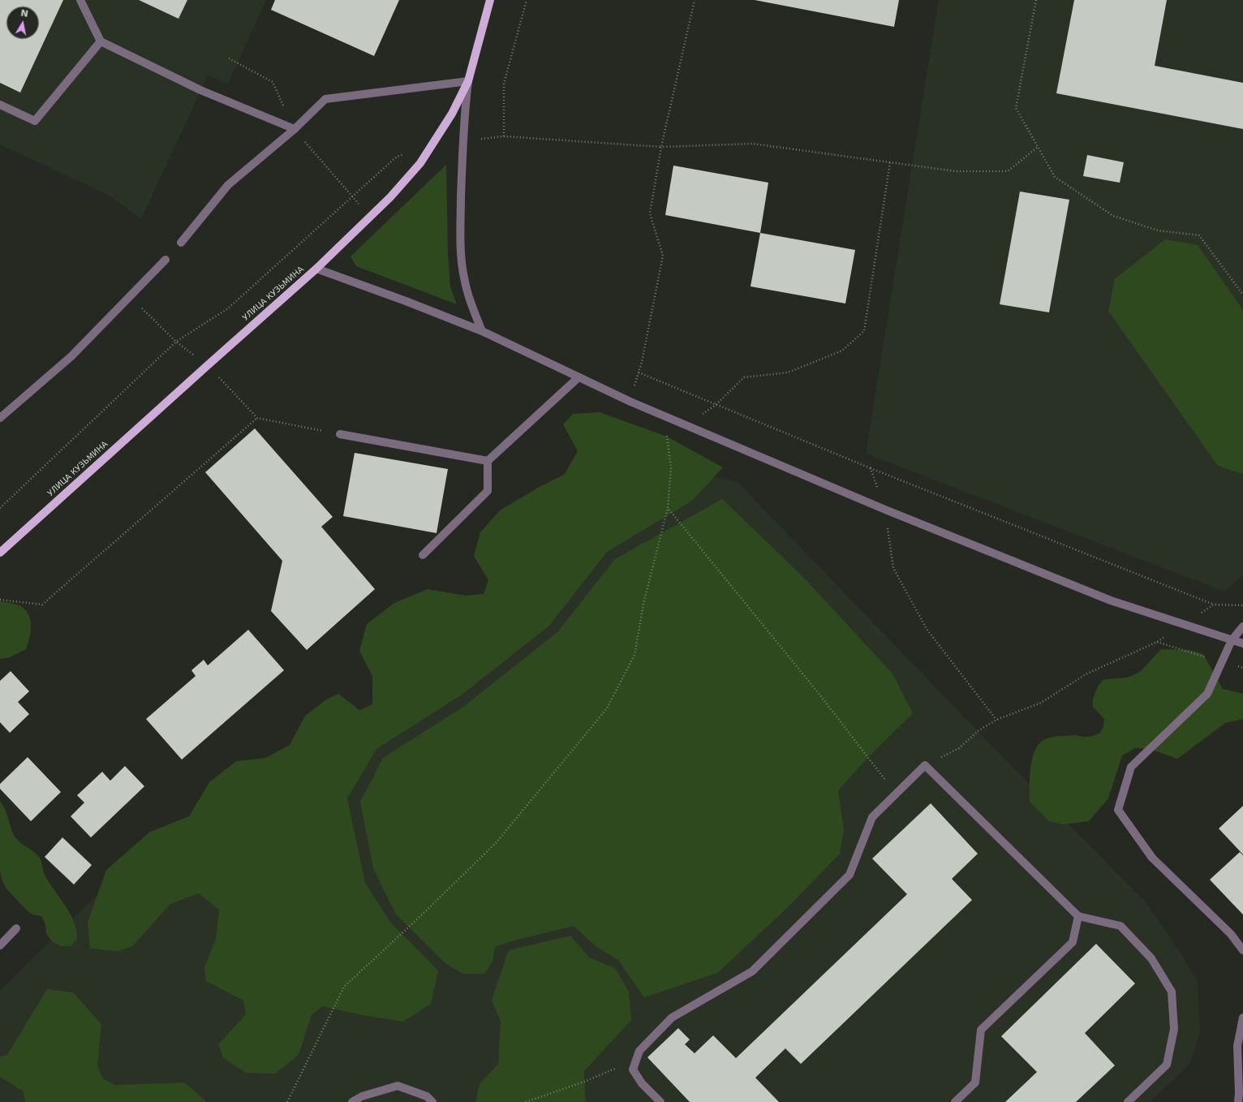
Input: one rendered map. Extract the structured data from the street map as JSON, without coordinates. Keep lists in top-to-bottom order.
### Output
{
  "streets": {
    "main road": ["УЛИЦА КУЗЬМИНА"]
  },
  "north": "top"
}
